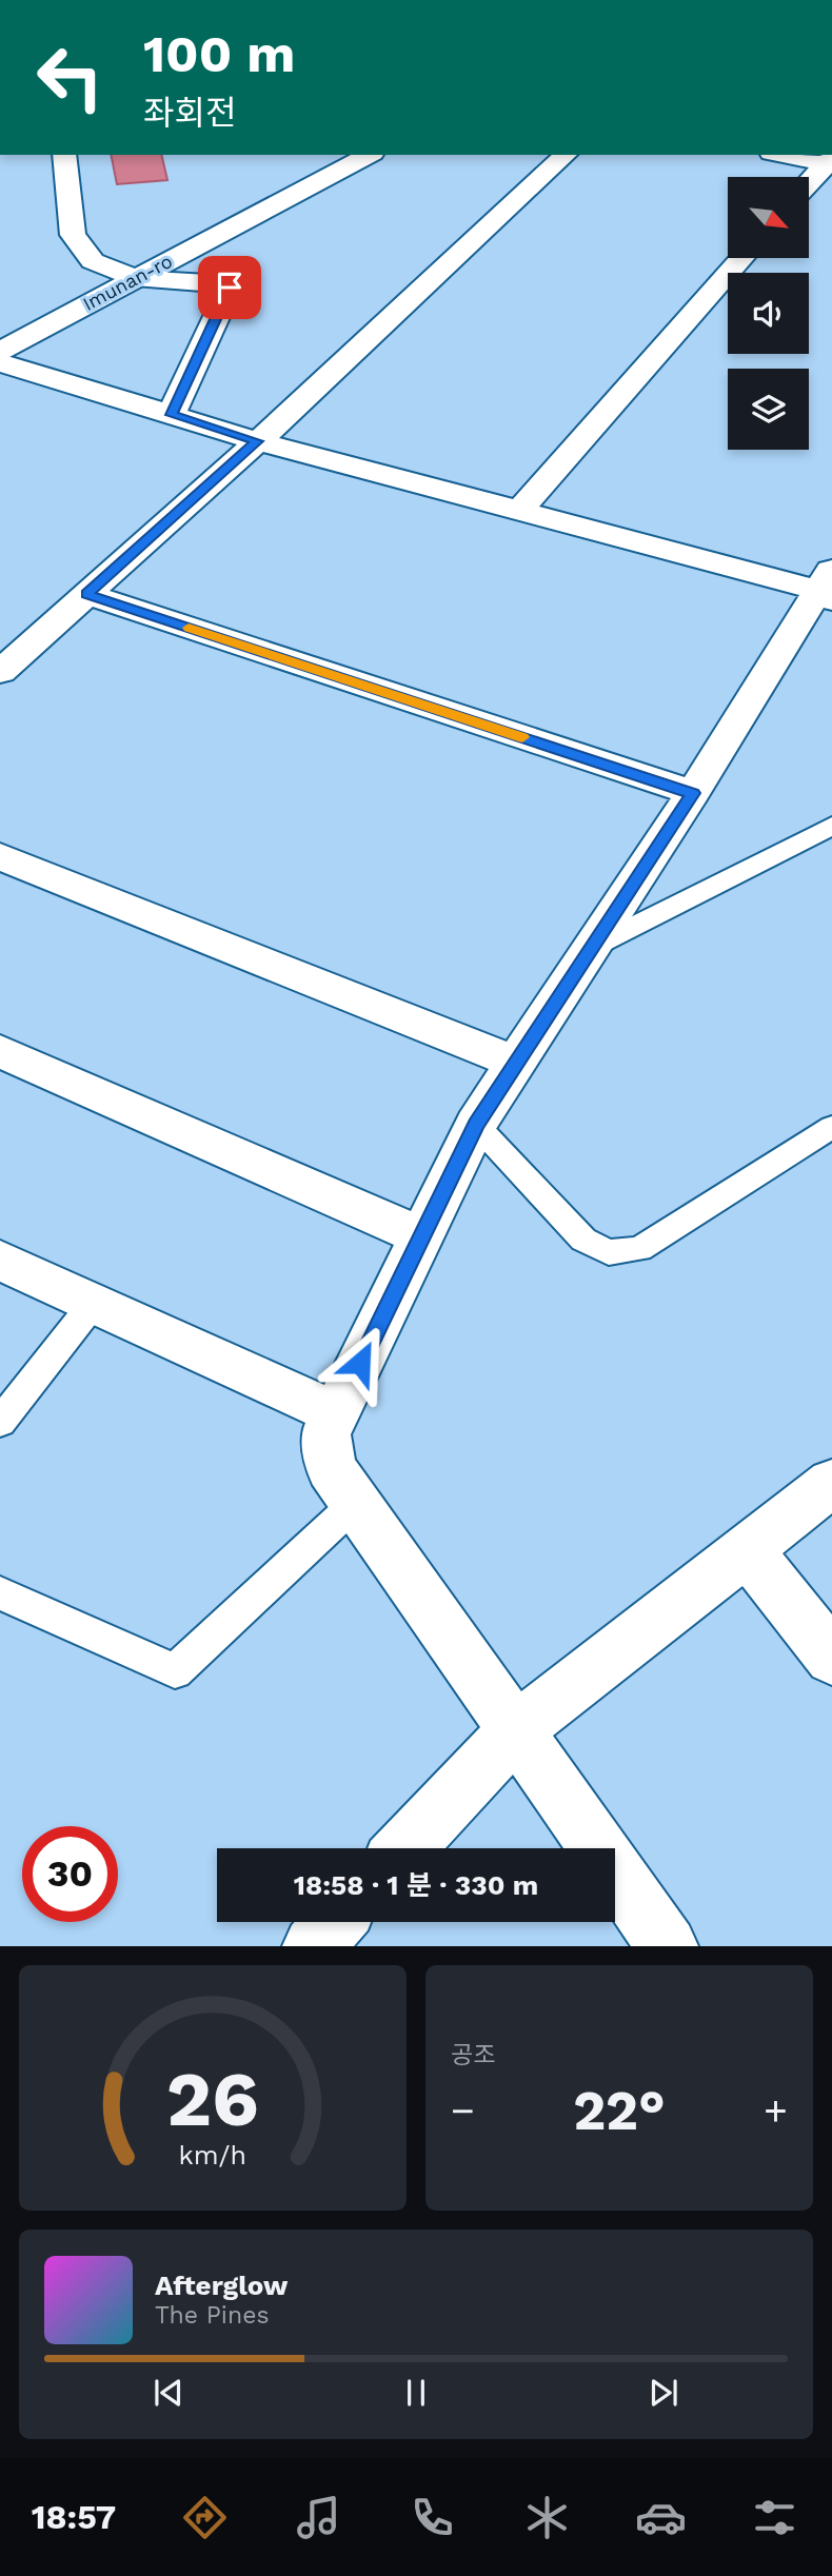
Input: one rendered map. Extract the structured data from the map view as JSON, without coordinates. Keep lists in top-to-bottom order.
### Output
{
  "streets": {
    "street": ["Imunan-ro"]
  },
  "north": "bottom right",
  "page": {
    "turn": ["100 m", "좌회전"],
    "limit": "30",
    "trip": "18:58 · 1 분 · 330 m",
    "tile": "공조",
    "heat": ["−", "22°", "+"],
    "song": ["Afterglow", "The Pines"],
    "tabs": "18:57",
    "gauge": ["26", "km/h"]
  }
}
